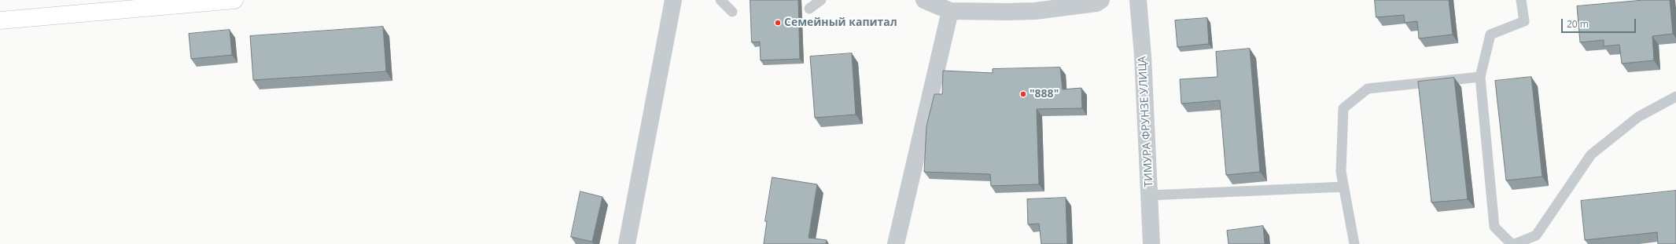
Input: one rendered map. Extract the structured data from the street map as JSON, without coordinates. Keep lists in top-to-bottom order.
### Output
{
  "streets": {
    "street": ["ТИМУРА ФРУНЗЕ УЛИЦА"]
  },
  "places": ["Семейный капитал", "\"888\""],
  "scale_bar": "20 m"
}
